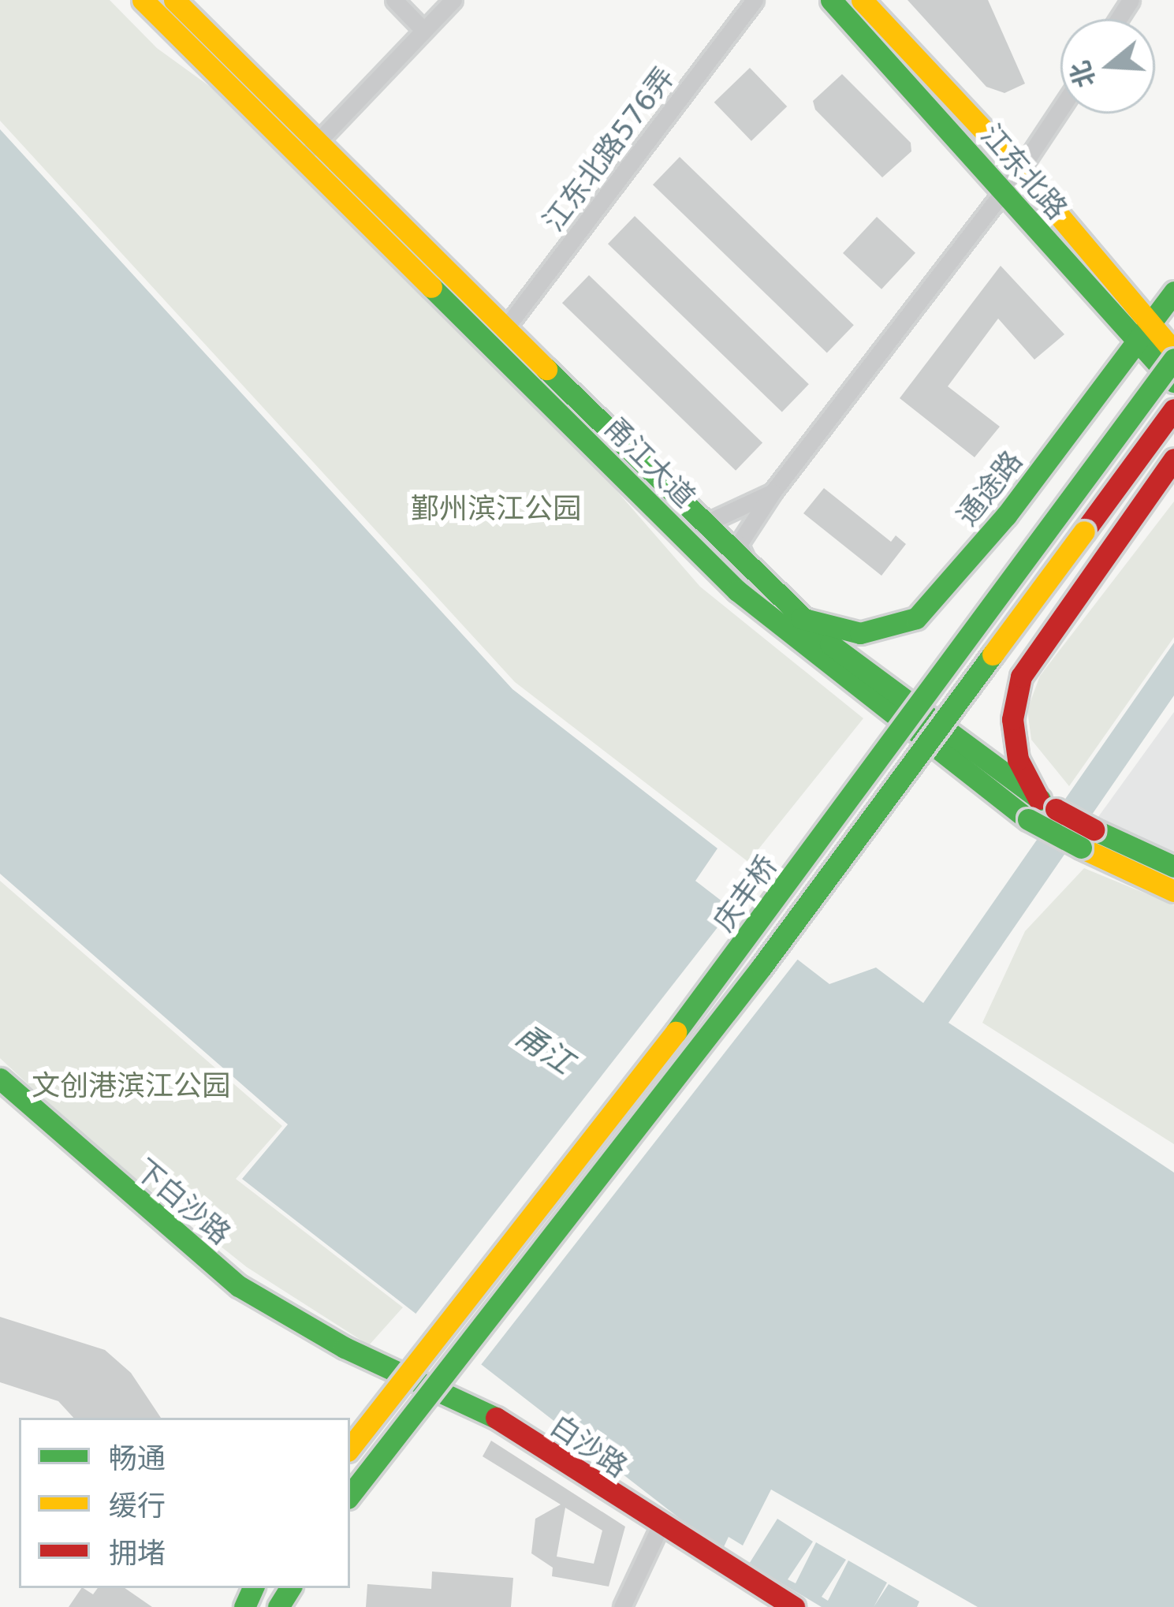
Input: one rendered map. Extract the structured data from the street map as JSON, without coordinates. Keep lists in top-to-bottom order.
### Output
{
  "streets": {
    "main road": [
      "江东北路",
      "甬江大道",
      "通途路",
      "庆丰桥",
      "下白沙路",
      "白沙路"
    ],
    "street": ["江东北路576弄"]
  },
  "crossings": [
    ["江东北路576弄", "甬江大道"],
    ["江东北路", "通途路"],
    ["江东北路", "庆丰桥"],
    ["甬江大道", "通途路"],
    ["下白沙路", "白沙路"]
  ],
  "water": ["甬江"],
  "parks": ["鄞州滨江公园", "文创港滨江公园"],
  "legend": ["畅通", "缓行", "拥堵"],
  "north": "left"
}
